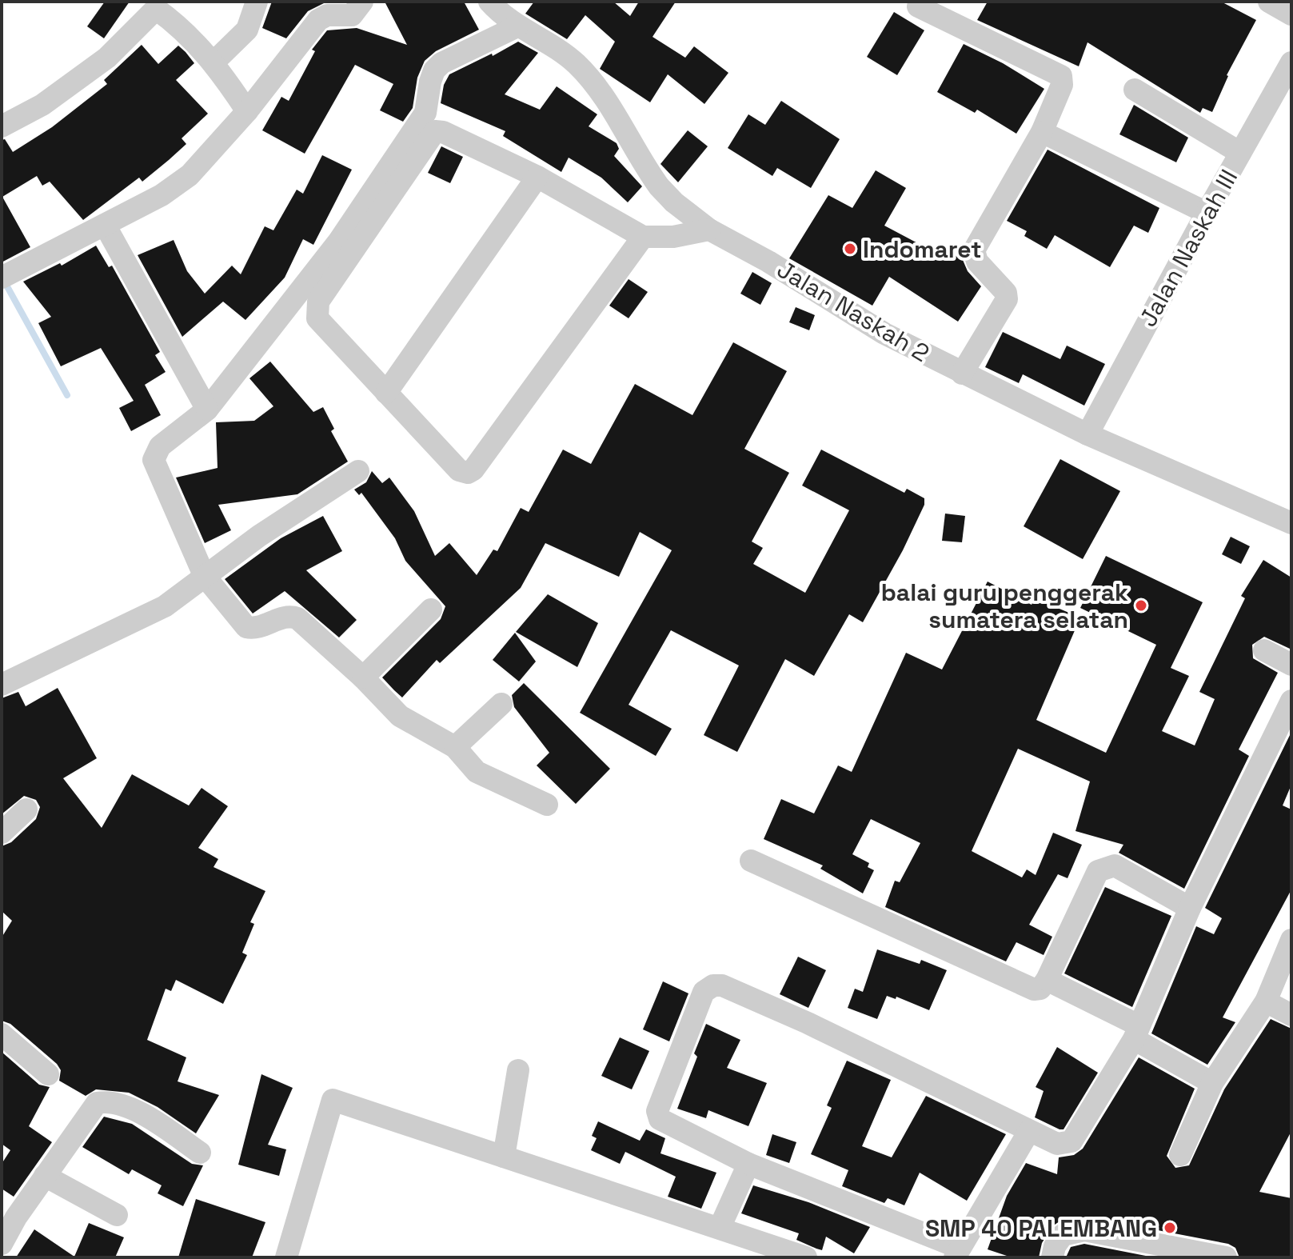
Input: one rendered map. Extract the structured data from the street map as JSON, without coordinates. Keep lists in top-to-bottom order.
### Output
{
  "streets": {
    "street": ["Jalan Naskah III", "Jalan Naskah 2"]
  },
  "crossings": [
    ["Jalan Naskah III", "Jalan Naskah 2"]
  ],
  "places": ["Indomaret", "balai guru penggerak sumatera selatan", "SMP 40 PALEMBANG"]
}
